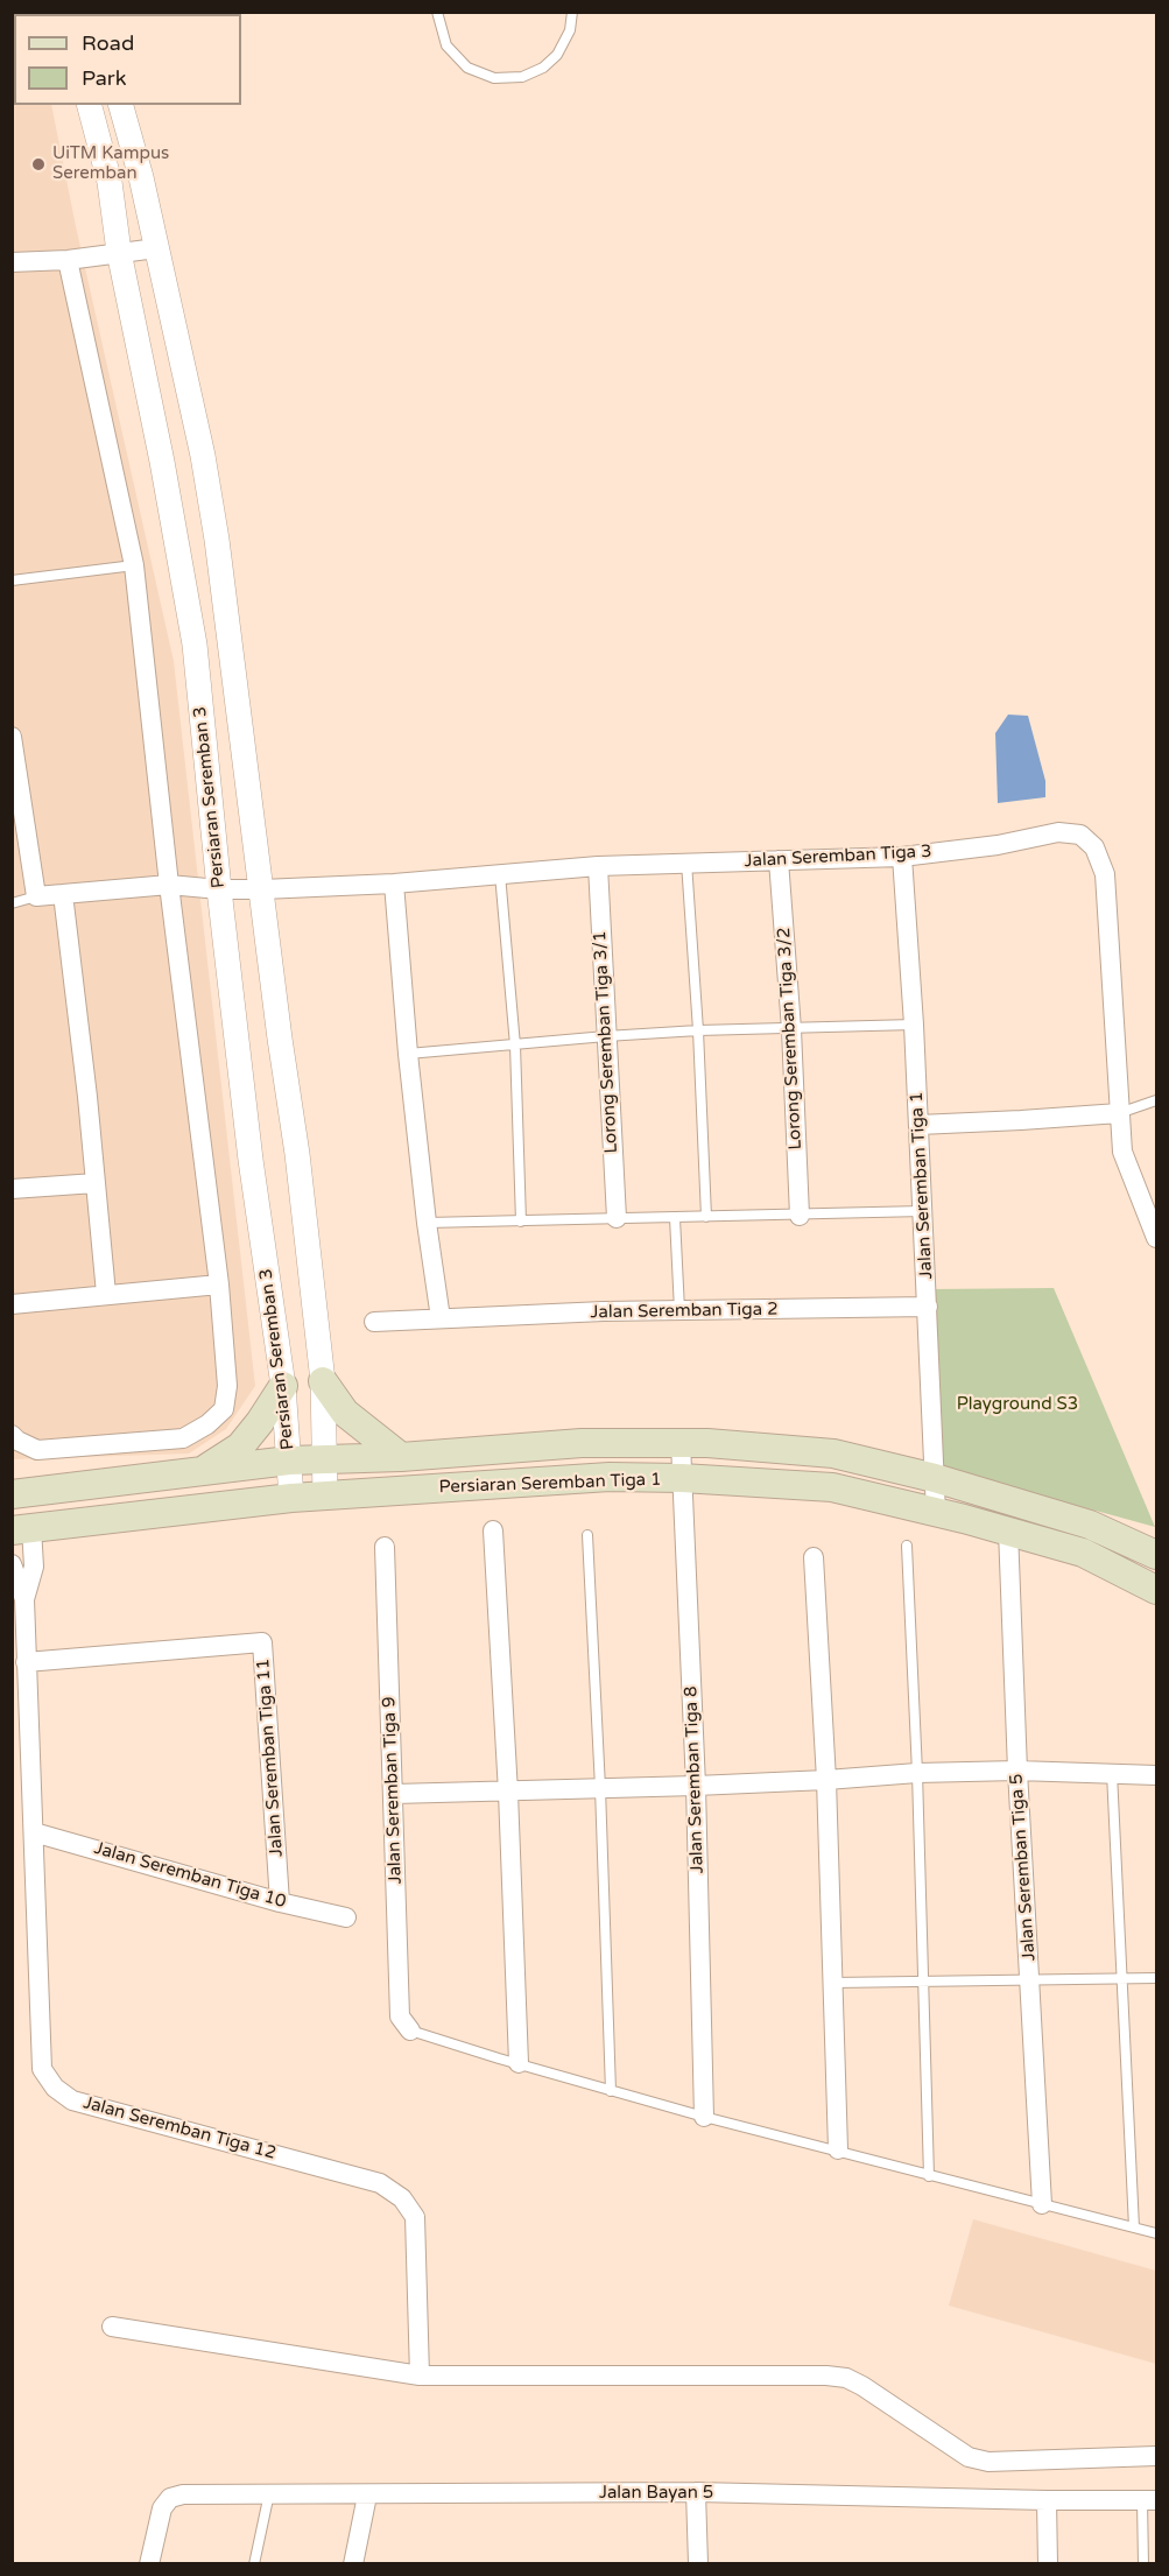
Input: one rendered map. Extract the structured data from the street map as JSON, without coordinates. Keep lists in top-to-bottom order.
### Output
{
  "streets": {
    "main road": ["Persiaran Seremban Tiga 1"],
    "street": [
      "Persiaran Seremban 3",
      "Jalan Seremban Tiga 3",
      "Lorong Seremban Tiga 3/2",
      "Lorong Seremban Tiga 3/1",
      "Jalan Seremban Tiga 1",
      "Jalan Seremban Tiga 2",
      "Jalan Seremban Tiga 11",
      "Jalan Seremban Tiga 8",
      "Jalan Seremban Tiga 9",
      "Jalan Seremban Tiga 5",
      "Jalan Seremban Tiga 10",
      "Jalan Seremban Tiga 12",
      "Jalan Bayan 5"
    ]
  },
  "crossings": [
    ["Persiaran Seremban 3", "Jalan Seremban Tiga 3"],
    ["Persiaran Seremban 3", "Persiaran Seremban Tiga 1"],
    ["Jalan Seremban Tiga 3", "Lorong Seremban Tiga 3/2"],
    ["Jalan Seremban Tiga 3", "Lorong Seremban Tiga 3/1"],
    ["Jalan Seremban Tiga 3", "Jalan Seremban Tiga 1"],
    ["Jalan Seremban Tiga 1", "Jalan Seremban Tiga 2"],
    ["Jalan Seremban Tiga 1", "Persiaran Seremban Tiga 1"],
    ["Persiaran Seremban Tiga 1", "Jalan Seremban Tiga 8"],
    ["Persiaran Seremban Tiga 1", "Jalan Seremban Tiga 5"],
    ["Persiaran Seremban Tiga 1", "Jalan Seremban Tiga 12"],
    ["Jalan Seremban Tiga 11", "Jalan Seremban Tiga 10"],
    ["Jalan Seremban Tiga 11", "Jalan Seremban Tiga 12"],
    ["Jalan Seremban Tiga 10", "Jalan Seremban Tiga 12"]
  ],
  "parks": ["Playground S3"],
  "places": ["UiTM Kampus Seremban"],
  "legend": ["Road", "Park"]
}
